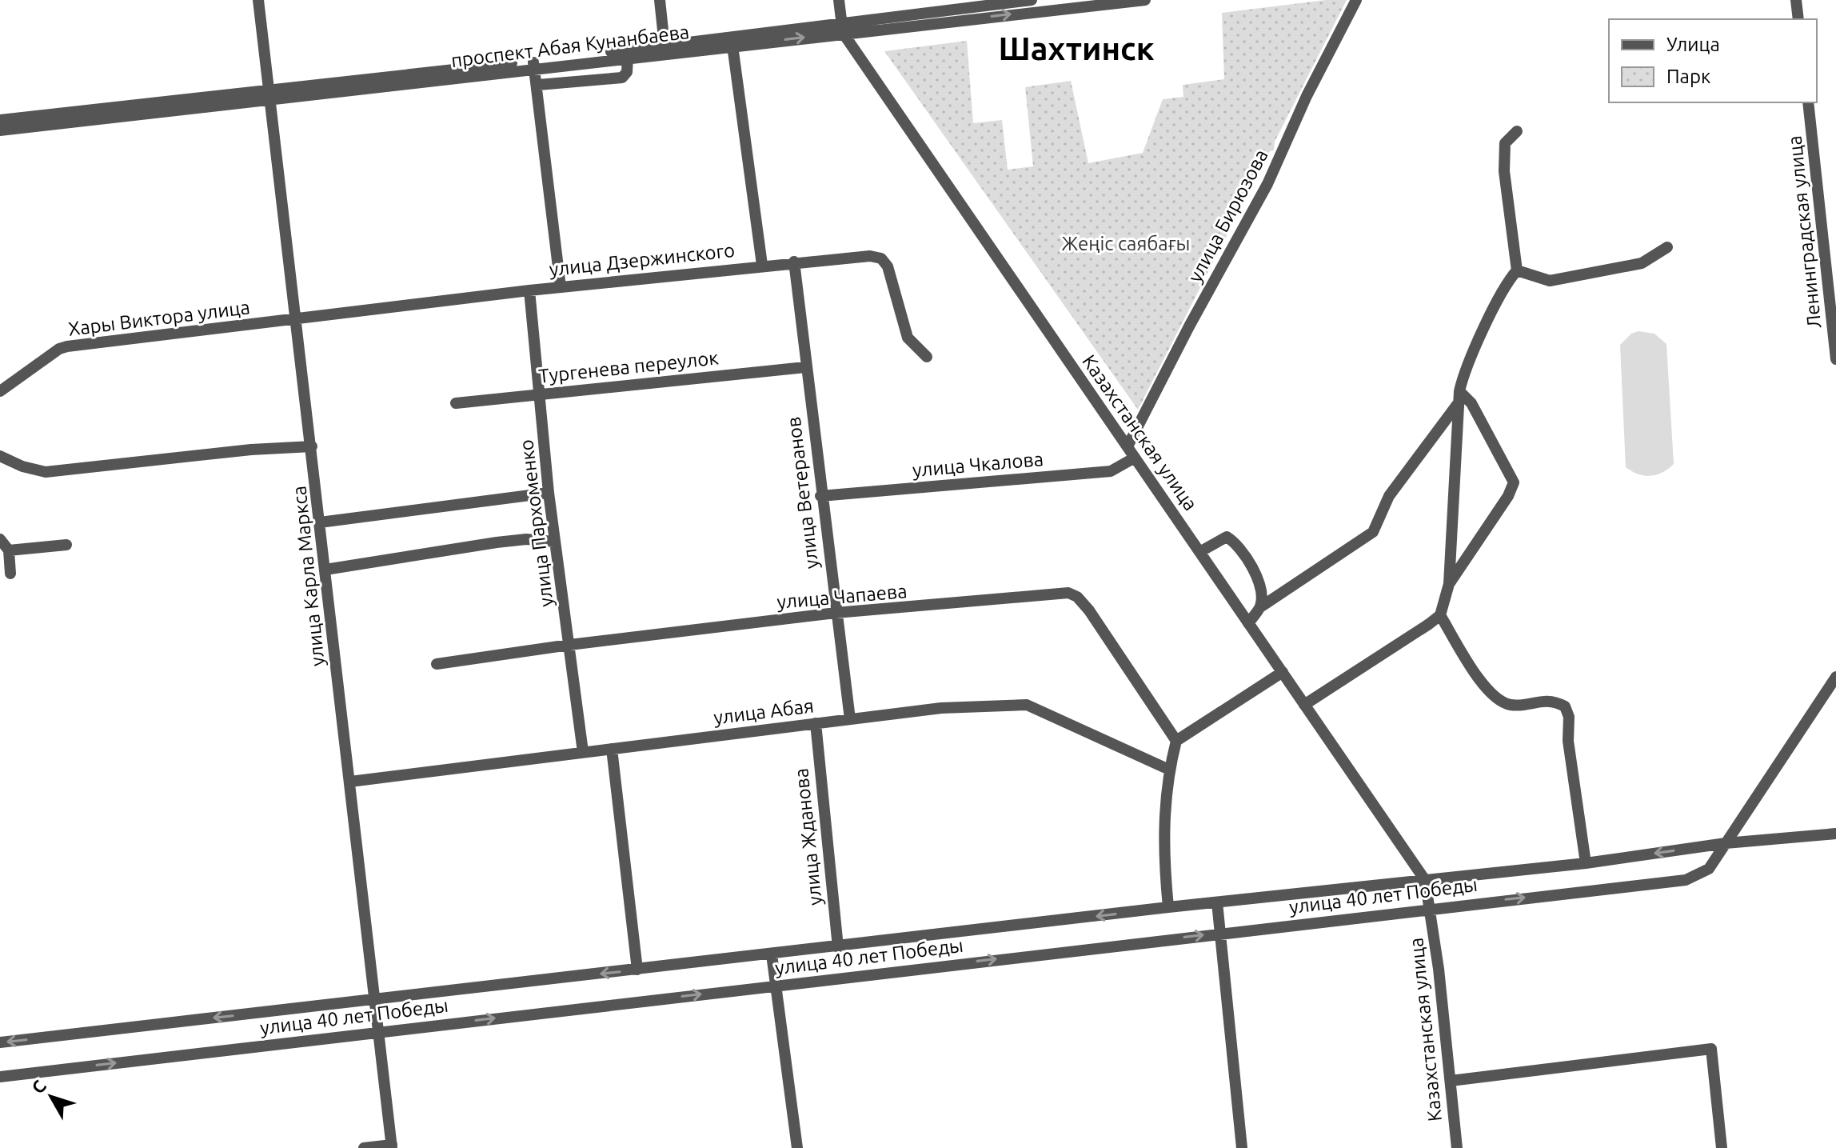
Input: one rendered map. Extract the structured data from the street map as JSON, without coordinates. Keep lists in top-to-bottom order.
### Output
{
  "streets": {
    "street": [
      "проспект Абая Кунанбаева",
      "улица Бирюзова",
      "Ленинградская улица",
      "улица Дзержинского",
      "Хары Виктора улица",
      "Тургенева переулок",
      "Казахстанская улица",
      "улица Чкалова",
      "улица Ветеранов",
      "улица Пархоменко",
      "улица Карла Маркса",
      "улица Чапаева",
      "улица Абая",
      "улица Жданова",
      "улица 40 лет Победы"
    ]
  },
  "crossings": [
    ["проспект Абая Кунанбаева", "Казахстанская улица"],
    ["проспект Абая Кунанбаева", "улица Карла Маркса"],
    ["улица Бирюзова", "Казахстанская улица"],
    ["улица Дзержинского", "Хары Виктора улица"],
    ["улица Дзержинского", "улица Ветеранов"],
    ["улица Дзержинского", "улица Пархоменко"],
    ["улица Дзержинского", "улица Карла Маркса"],
    ["Хары Виктора улица", "улица Карла Маркса"],
    ["Тургенева переулок", "улица Ветеранов"],
    ["Тургенева переулок", "улица Пархоменко"],
    ["Казахстанская улица", "улица Чкалова"],
    ["Казахстанская улица", "улица 40 лет Победы"],
    ["улица Чкалова", "улица Ветеранов"],
    ["улица Ветеранов", "улица Чапаева"],
    ["улица Ветеранов", "улица Абая"],
    ["улица Пархоменко", "улица Чапаева"],
    ["улица Пархоменко", "улица Абая"],
    ["улица Карла Маркса", "улица Абая"],
    ["улица Карла Маркса", "улица 40 лет Победы"],
    ["улица Абая", "улица Жданова"],
    ["улица Жданова", "улица 40 лет Победы"]
  ],
  "districts": ["Шахтинск"],
  "parks": ["Жеңіс саябағы"],
  "legend": ["Улица", "Парк"],
  "north": "top left"
}
